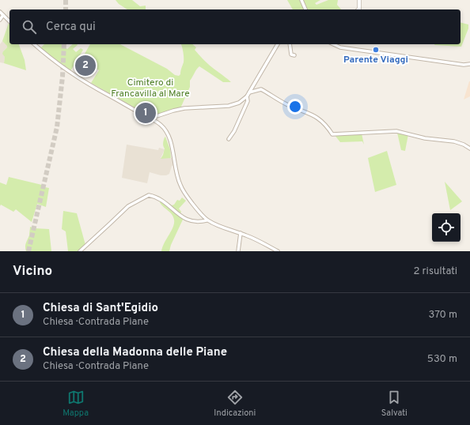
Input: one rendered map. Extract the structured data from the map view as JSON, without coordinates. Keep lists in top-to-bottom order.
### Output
{
  "parks": ["Cimitero di Francavilla al Mare"],
  "places": ["Parente Viaggi"],
  "page": {
    "search": "Cerca qui",
    "pins": ["2", "1"],
    "heading": ["Vicino", "2 risultati"],
    "list": [
      {
        "mark": "1",
        "name": "Chiesa di Sant'Egidio",
        "note": "Chiesa · Contrada Piane",
        "value": "370 m"
      },
      {
        "mark": "2",
        "name": "Chiesa della Madonna delle Piane",
        "note": "Chiesa · Contrada Piane",
        "value": "530 m"
      }
    ],
    "nav": ["Mappa", "Indicazioni", "Salvati"]
  }
}
